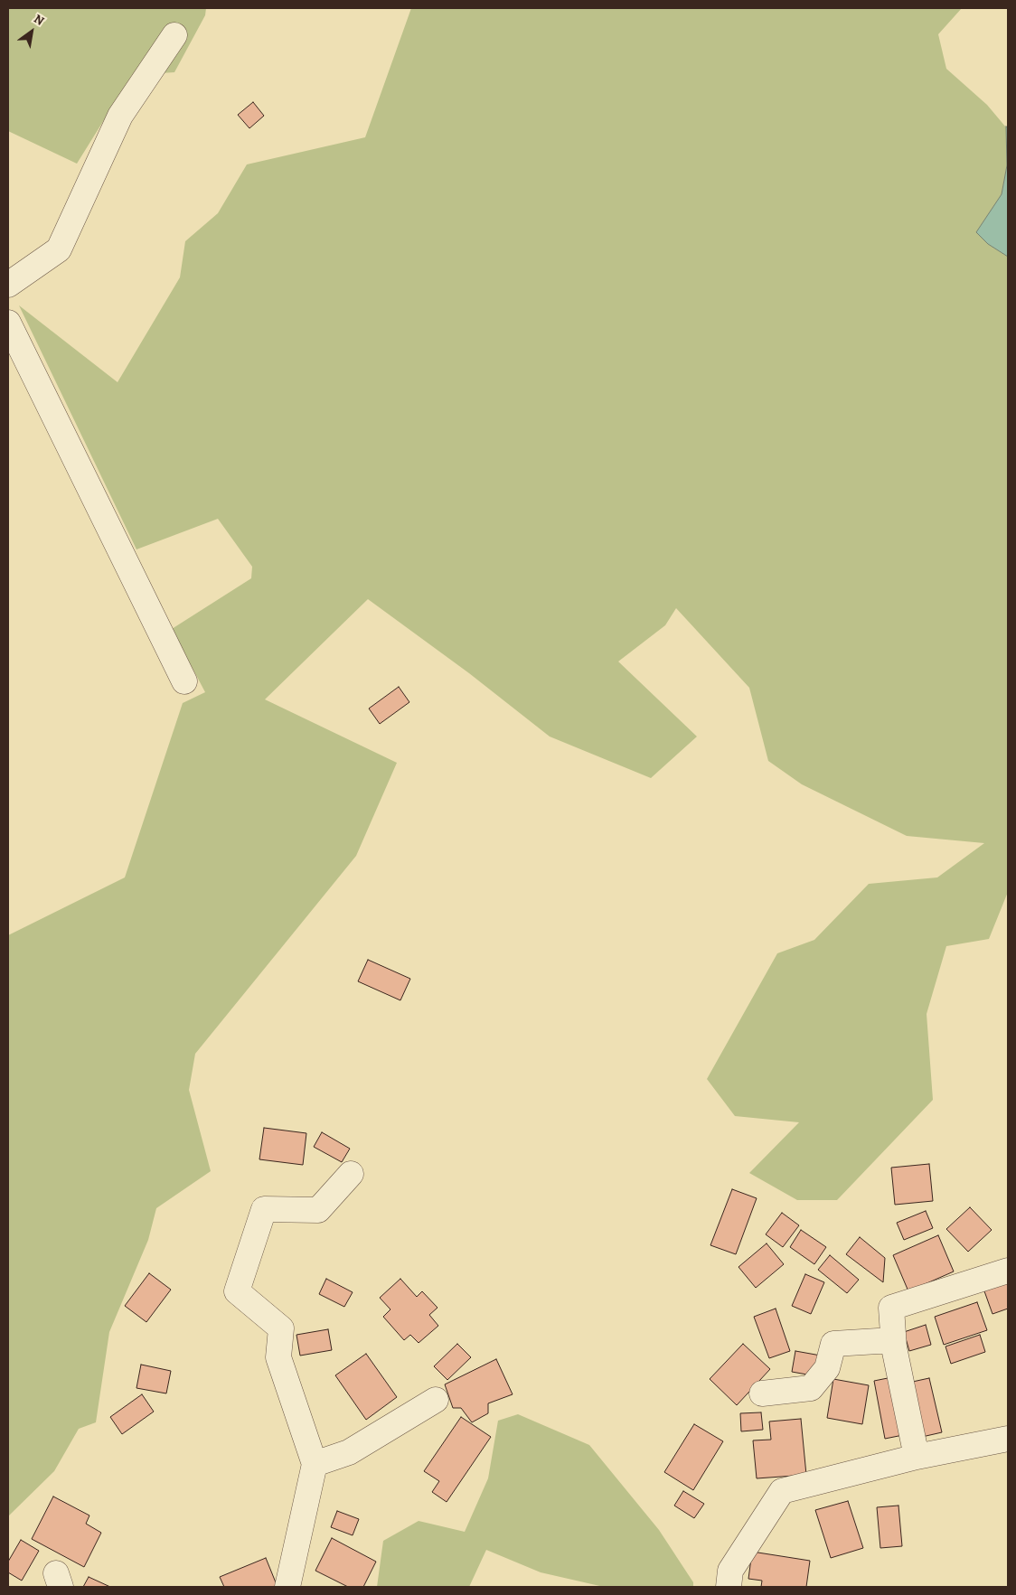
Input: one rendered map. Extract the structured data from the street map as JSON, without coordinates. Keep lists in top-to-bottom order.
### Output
{
  "north": "top right"
}
